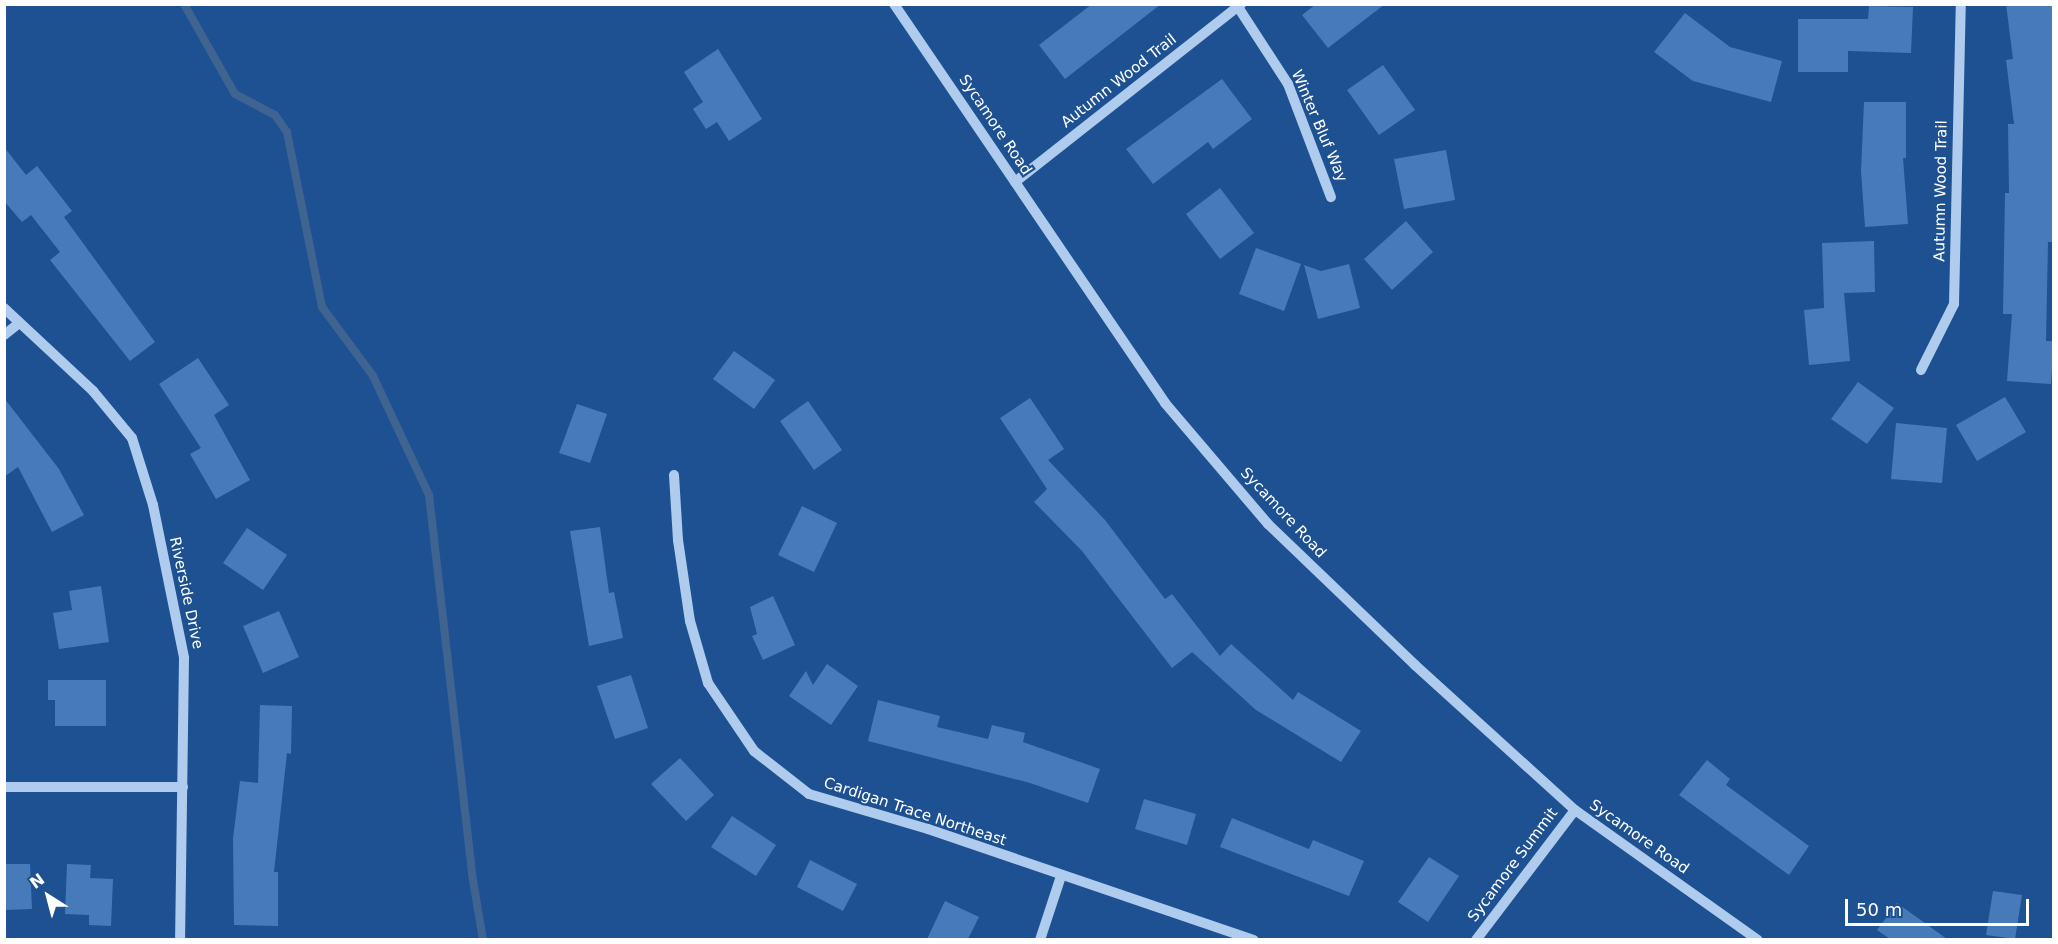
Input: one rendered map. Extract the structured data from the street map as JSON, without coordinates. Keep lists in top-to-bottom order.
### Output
{
  "streets": {
    "street": [
      "Autumn Wood Trail",
      "Sycamore Road",
      "Winter Bluf Way",
      "Riverside Drive",
      "Cardigan Trace Northeast",
      "Sycamore Summit"
    ]
  },
  "crossings": [
    ["Autumn Wood Trail", "Sycamore Road"],
    ["Autumn Wood Trail", "Winter Bluf Way"],
    ["Sycamore Road", "Sycamore Summit"]
  ],
  "scale_bar": "50 m",
  "north": "top left"
}
